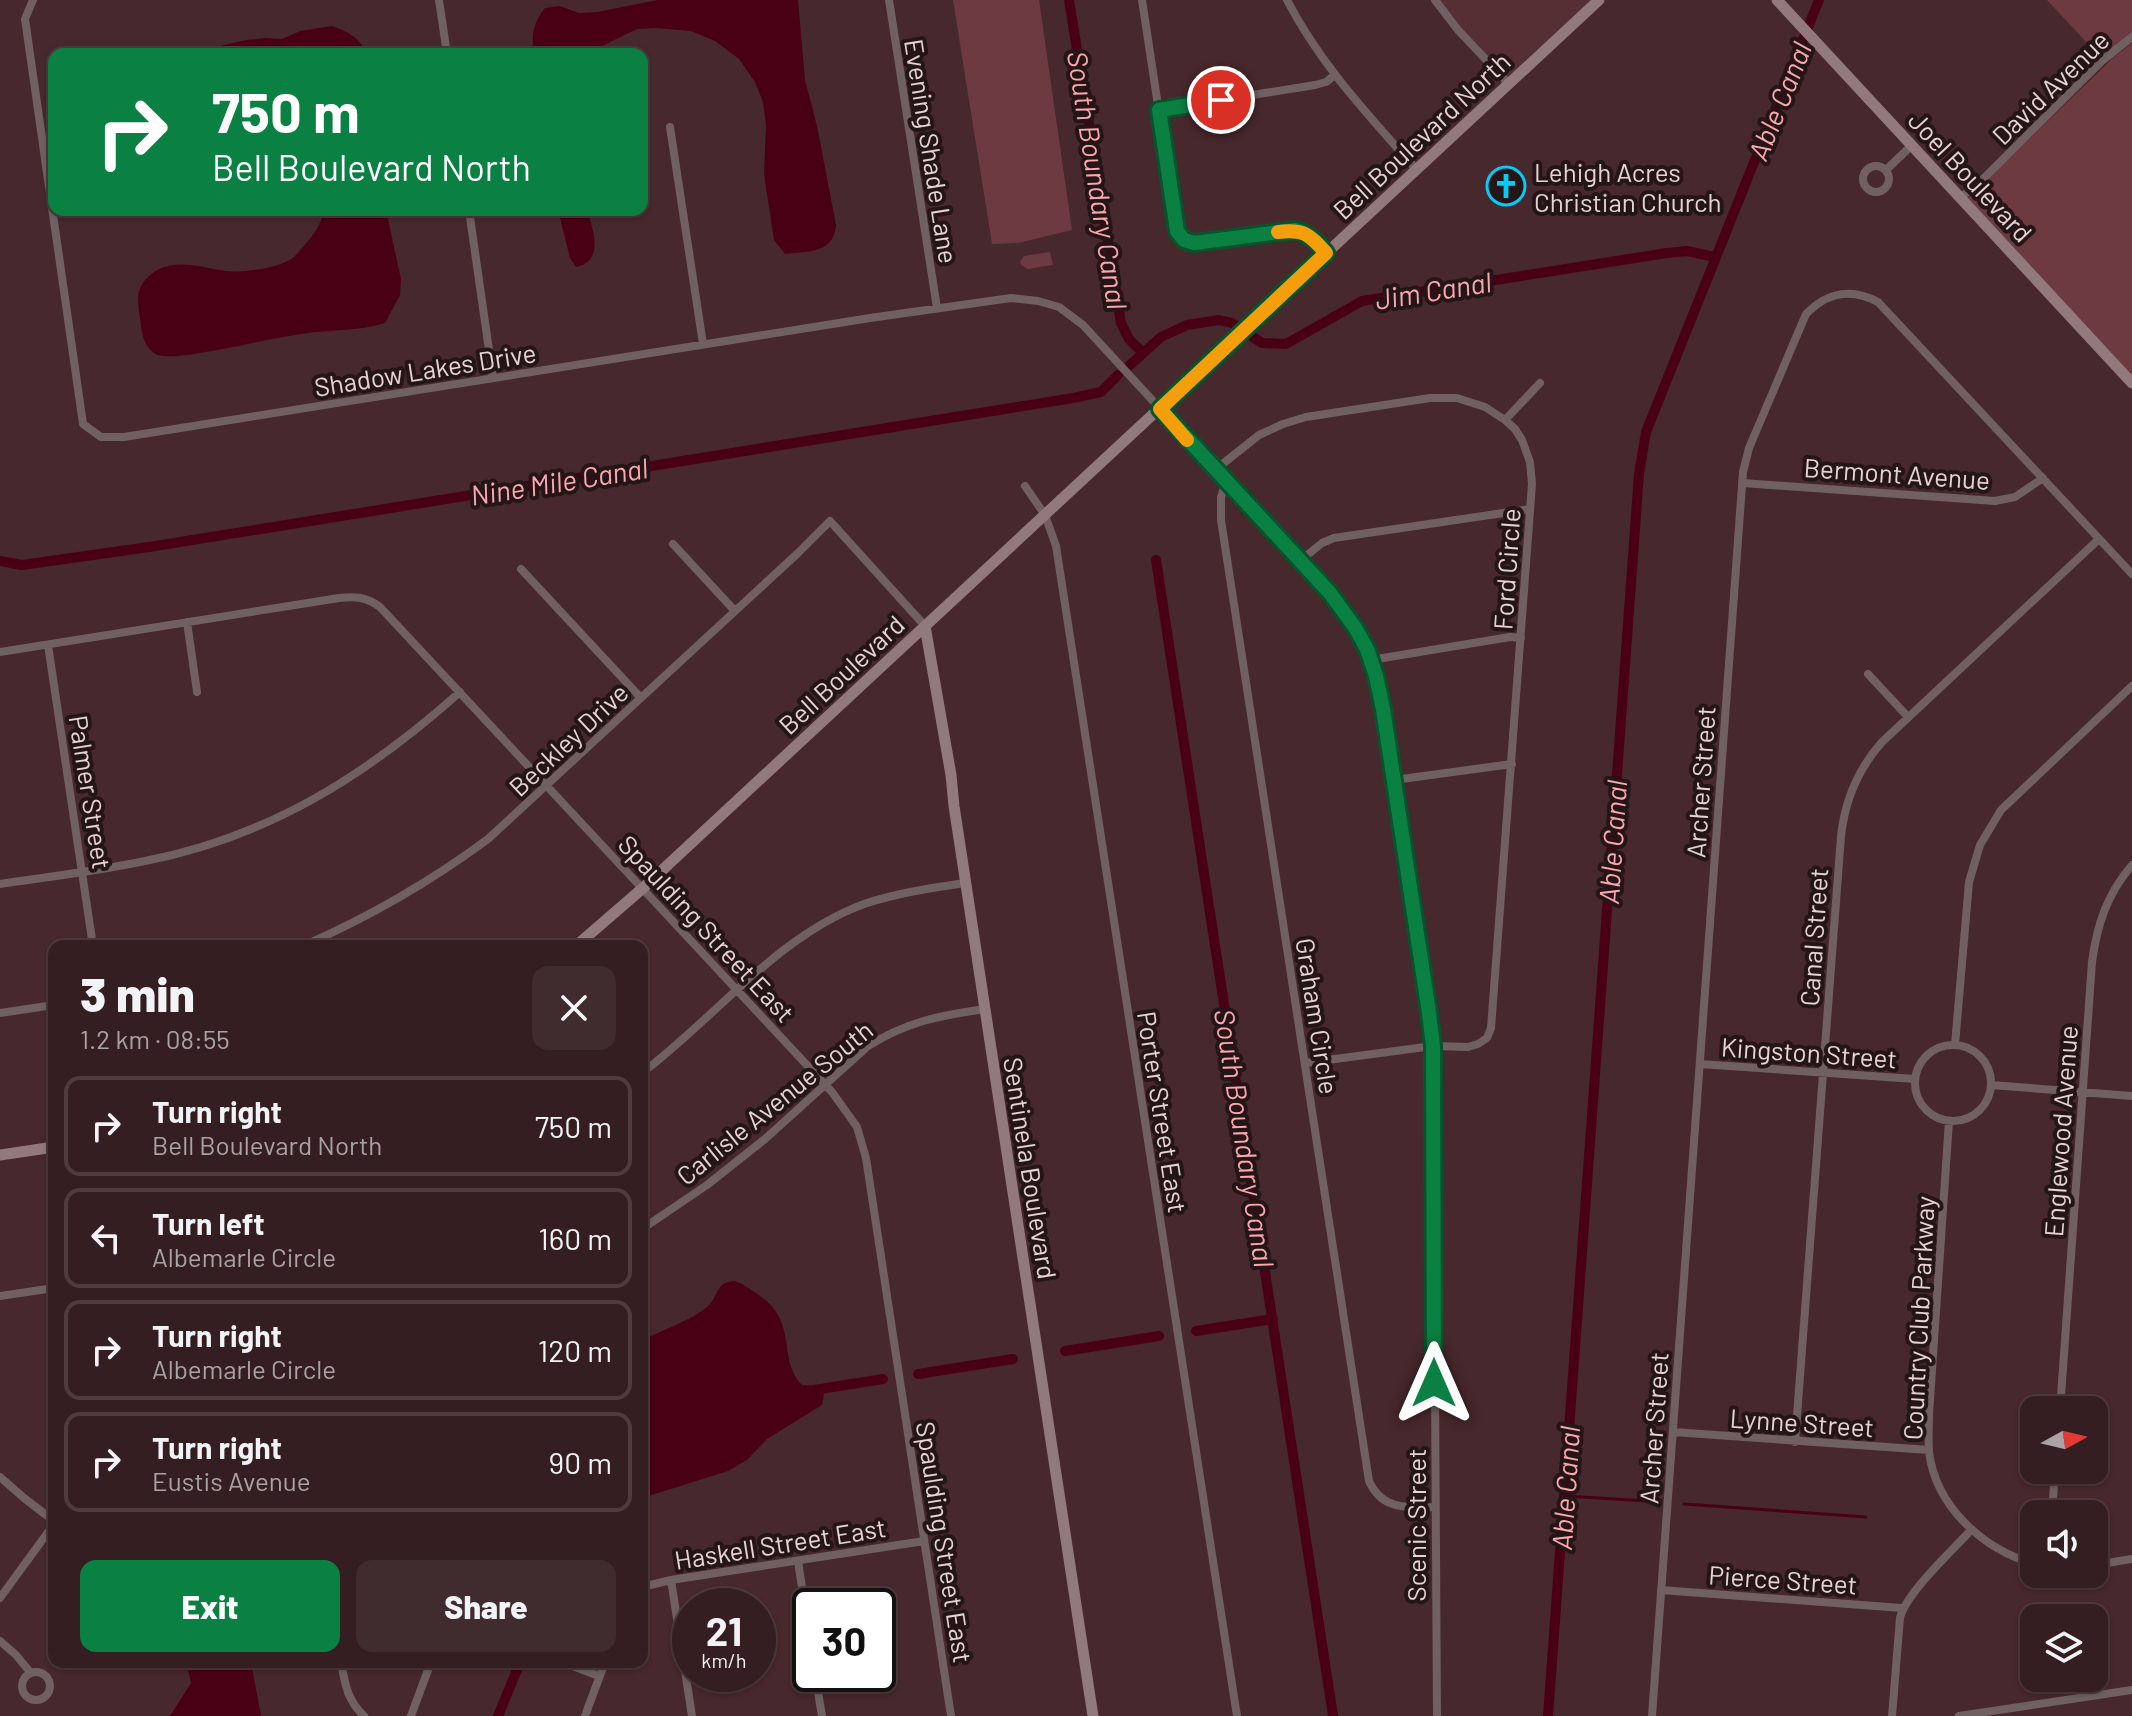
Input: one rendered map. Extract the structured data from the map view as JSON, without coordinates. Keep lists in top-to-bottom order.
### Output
{
  "streets": {
    "street": [
      "David Avenue",
      "Bell Boulevard North",
      "Evening Shade Lane",
      "Joel Boulevard",
      "Shadow Lakes Drive",
      "Bermont Avenue",
      "Ford Circle",
      "Bell Boulevard",
      "Beckley Drive",
      "Archer Street",
      "Palmer Street",
      "Spaulding Street East",
      "Canal Street",
      "Graham Circle",
      "Kingston Street",
      "Carlisle Avenue South",
      "Porter Street East",
      "Englewood Avenue",
      "Sentinela Boulevard",
      "Country Club Parkway",
      "Lynne Street",
      "Scenic Street",
      "Haskell Street East",
      "Pierce Street"
    ]
  },
  "crossings": [
    ["David Avenue", "Joel Boulevard"],
    ["Bell Boulevard North", "Shadow Lakes Drive"],
    ["Bell Boulevard North", "Bell Boulevard"],
    ["Bell Boulevard North", "Scenic Street"],
    ["Evening Shade Lane", "Shadow Lakes Drive"],
    ["Shadow Lakes Drive", "Scenic Street"],
    ["Bermont Avenue", "Archer Street"],
    ["Ford Circle", "Scenic Street"],
    ["Bell Boulevard", "Beckley Drive"],
    ["Bell Boulevard", "Spaulding Street East"],
    ["Bell Boulevard", "Porter Street East"],
    ["Bell Boulevard", "Sentinela Boulevard"],
    ["Beckley Drive", "Spaulding Street East"],
    ["Beckley Drive", "Sentinela Boulevard"],
    ["Archer Street", "Canal Street"],
    ["Archer Street", "Kingston Street"],
    ["Archer Street", "Lynne Street"],
    ["Archer Street", "Pierce Street"],
    ["Palmer Street", "Spaulding Street East"],
    ["Spaulding Street East", "Carlisle Avenue South"],
    ["Spaulding Street East", "Haskell Street East"],
    ["Canal Street", "Kingston Street"],
    ["Canal Street", "Lynne Street"],
    ["Graham Circle", "Scenic Street"],
    ["Kingston Street", "Country Club Parkway"],
    ["Carlisle Avenue South", "Sentinela Boulevard"],
    ["Country Club Parkway", "Lynne Street"]
  ],
  "water": [
    "Able Canal",
    "South Boundary Canal",
    "Jim Canal",
    "Nine Mile Canal"
  ],
  "places": {
    "church": ["Lehigh Acres Christian Church"]
  },
  "north": "right",
  "page": {
    "turn": ["750 m", "Bell Boulevard North"],
    "heading": ["3 min", "1.2 km · 08:55"],
    "list": [
      {
        "name": "Turn right",
        "note": "Bell Boulevard North",
        "value": "750 m"
      },
      {
        "name": "Turn left",
        "note": "Albemarle Circle",
        "value": "160 m"
      },
      {
        "name": "Turn right",
        "note": "Albemarle Circle",
        "value": "120 m"
      },
      {
        "name": "Turn right",
        "note": "Eustis Avenue",
        "value": "90 m"
      }
    ],
    "buttons": ["Exit", "Share"],
    "speed": "21 km/h",
    "limit": "30"
  }
}
